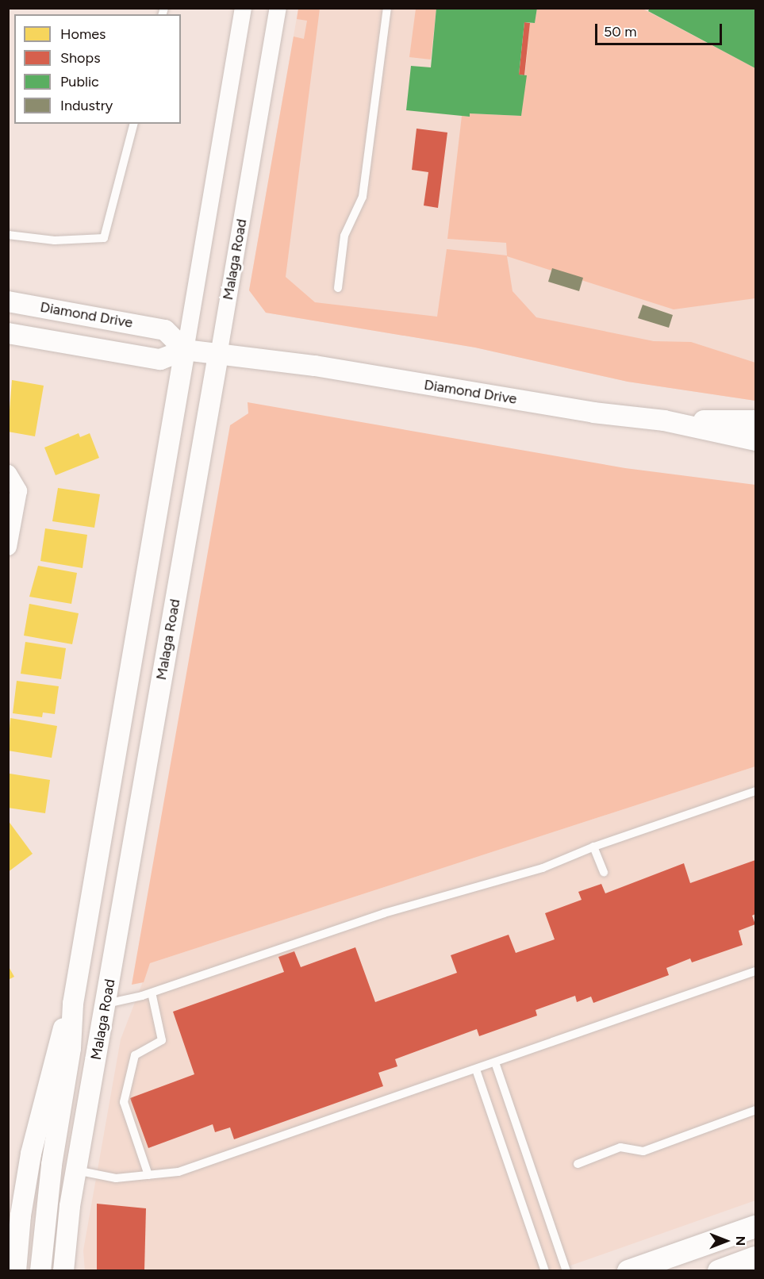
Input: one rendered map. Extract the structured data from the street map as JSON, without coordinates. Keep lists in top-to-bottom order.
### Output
{
  "streets": {
    "street": ["Malaga Road", "Diamond Drive"]
  },
  "crossings": [
    ["Malaga Road", "Diamond Drive"]
  ],
  "legend": [
    "Homes",
    "Shops",
    "Public",
    "Industry"
  ],
  "scale_bar": "50 m",
  "north": "right"
}
